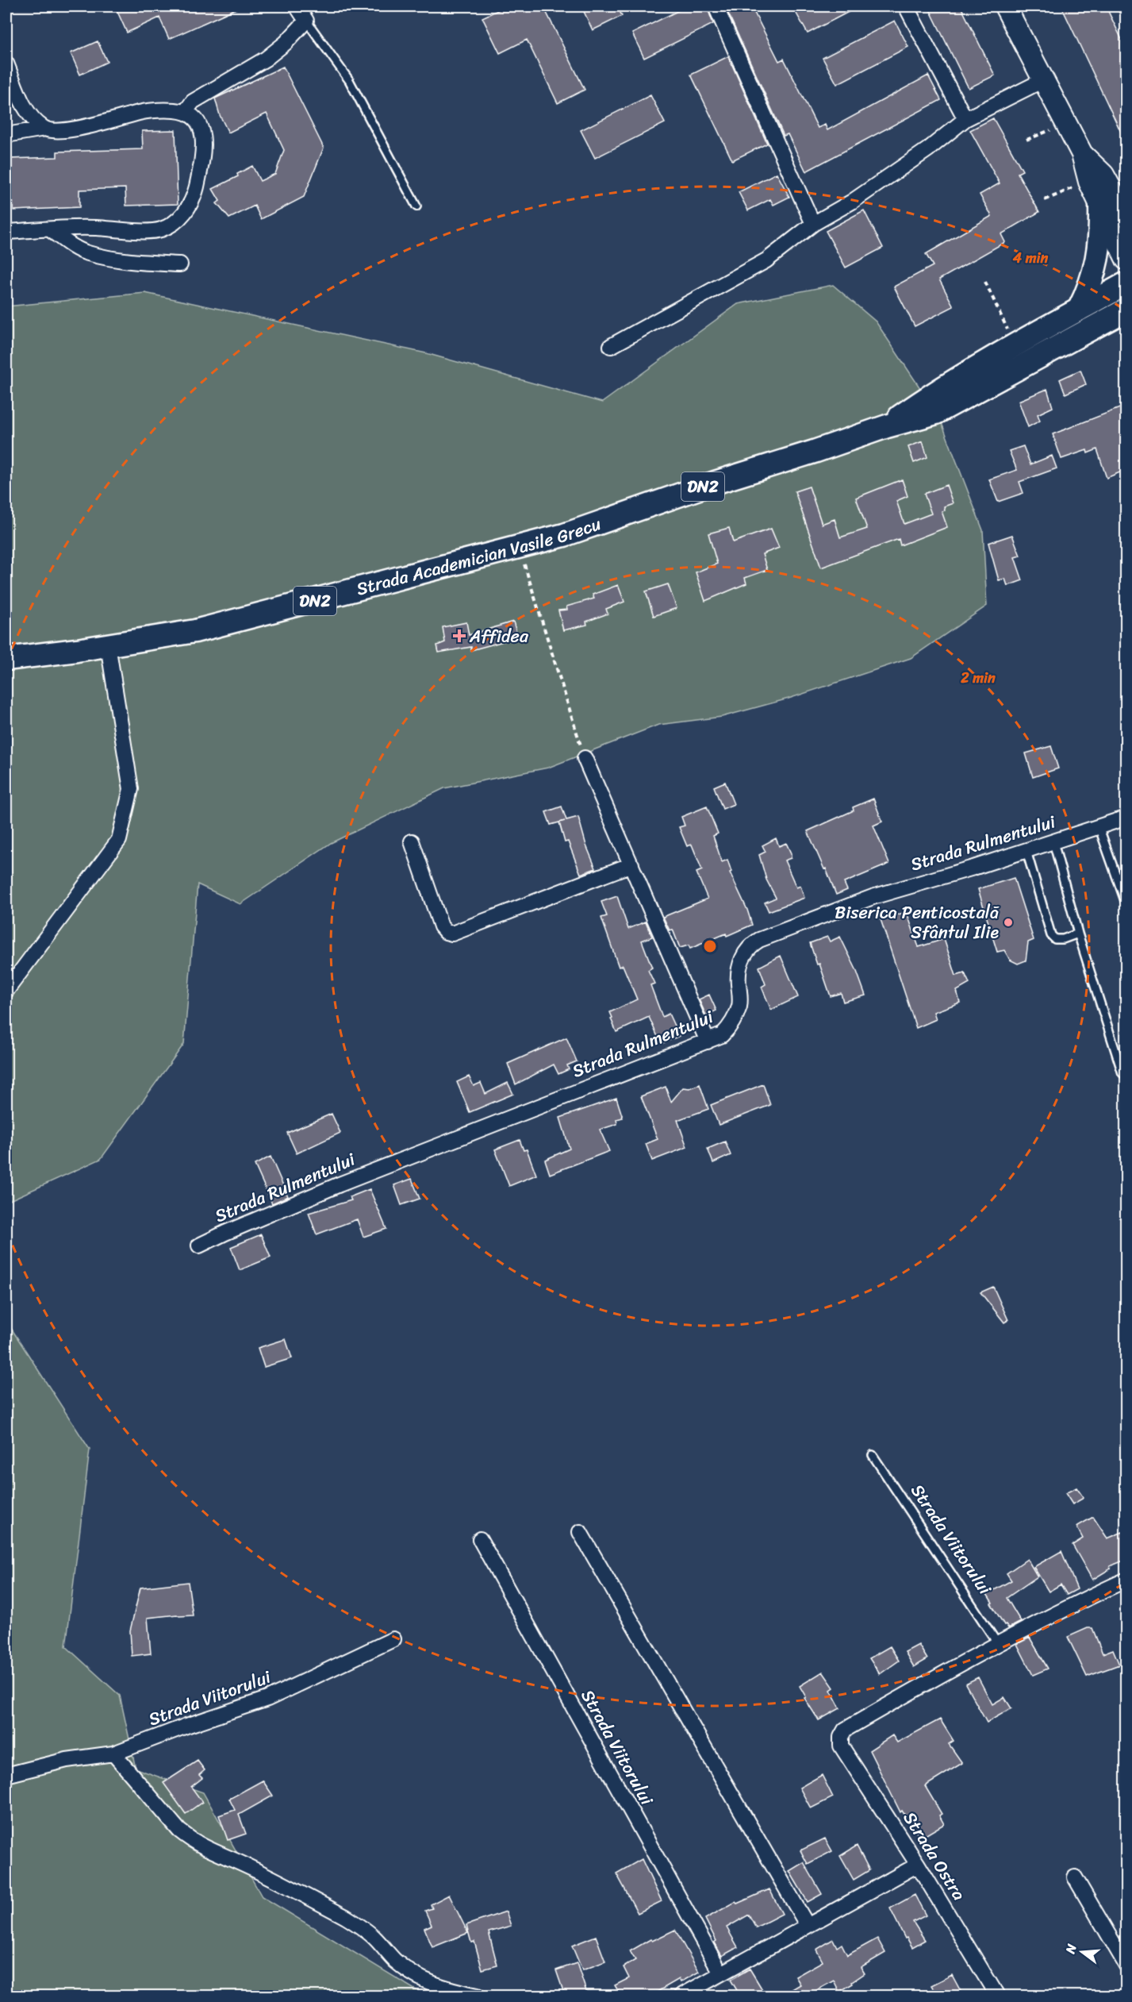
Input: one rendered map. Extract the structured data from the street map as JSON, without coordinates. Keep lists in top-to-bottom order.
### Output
{
  "streets": {
    "main road": ["DN2", "Strada Academician Vasile Grecu"],
    "street": ["Strada Rulmentului", "Strada Viitorului", "Strada Ostra"]
  },
  "crossings": [
    ["Strada Viitorului", "Strada Ostra"]
  ],
  "places": {
    "health": ["Affidea"],
    "other": ["Biserica Penticostală Sfântul Ilie"]
  },
  "north": "left",
  "rings": ["4 min", "2 min"]
}
